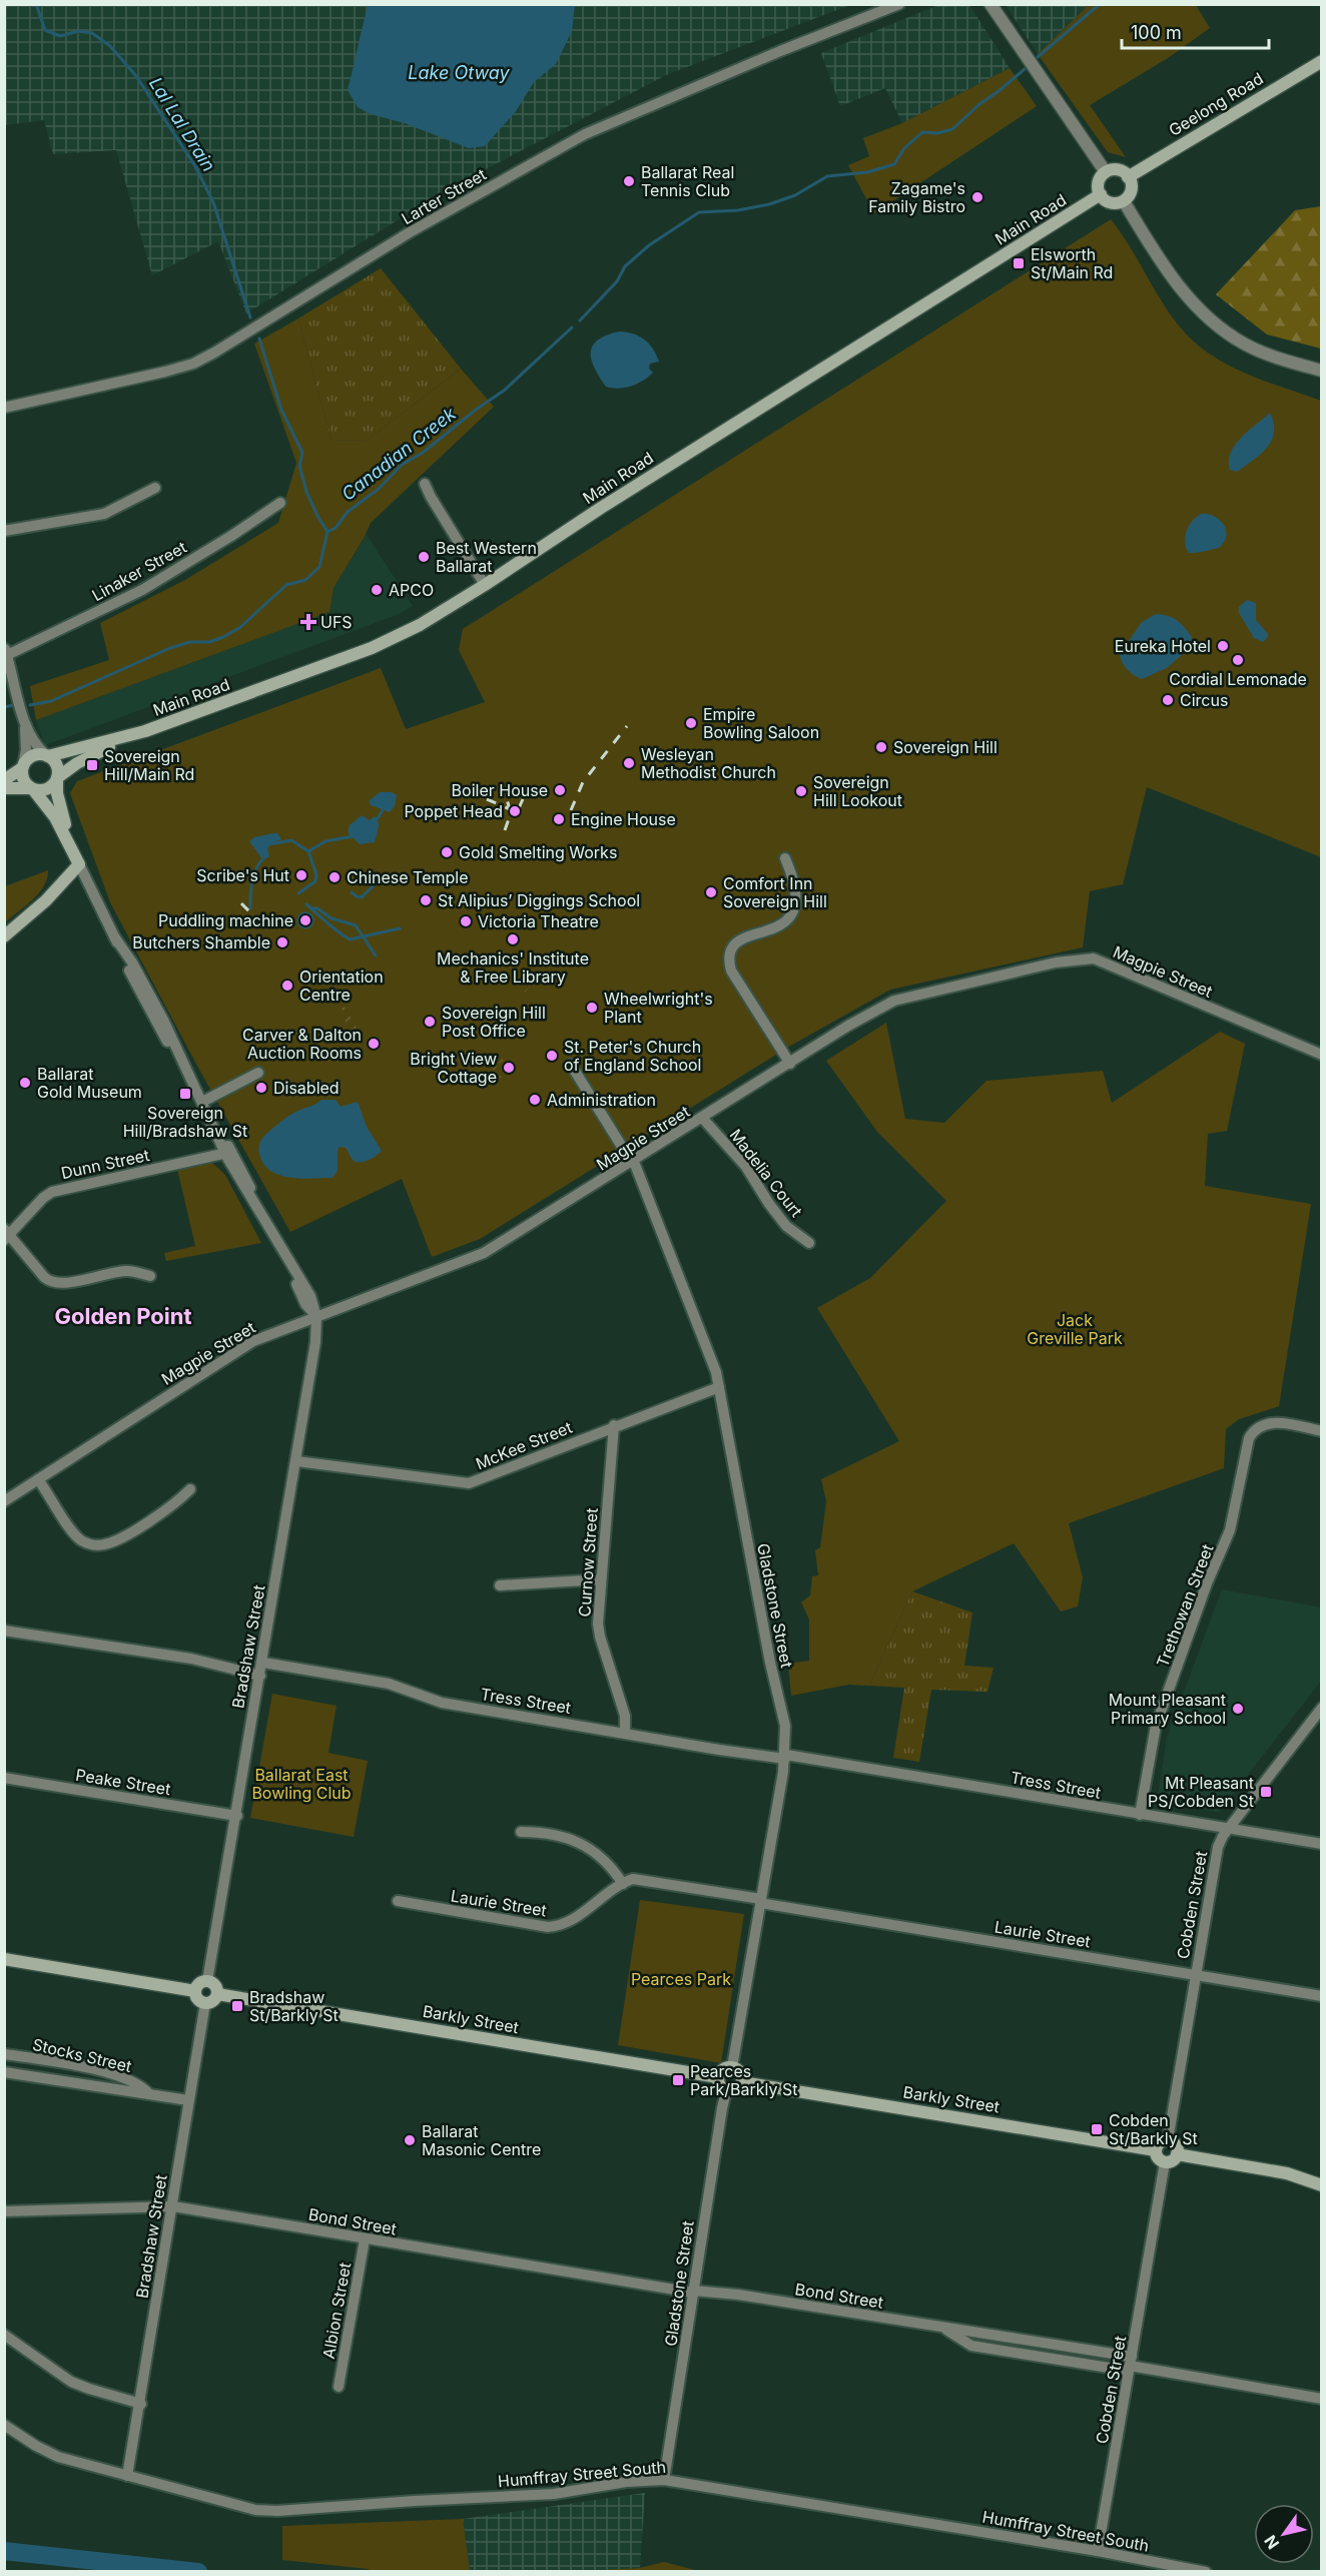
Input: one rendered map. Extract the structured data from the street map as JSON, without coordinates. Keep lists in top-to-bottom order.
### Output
{
  "streets": {
    "main road": ["Geelong Road", "Main Road", "Barkly Street"],
    "street": [
      "Larter Street",
      "Linaker Street",
      "Magpie Street",
      "Dunn Street",
      "Madelia Court",
      "McKee Street",
      "Curnow Street",
      "Gladstone Street",
      "Trethowan Street",
      "Bradshaw Street",
      "Tress Street",
      "Peake Street",
      "Laurie Street",
      "Cobden Street",
      "Stocks Street",
      "Bond Street",
      "Albion Street",
      "Humffray Street South"
    ]
  },
  "crossings": [
    ["Geelong Road", "Main Road"],
    ["Magpie Street", "Madelia Court"],
    ["Magpie Street", "Gladstone Street"],
    ["Magpie Street", "Bradshaw Street"],
    ["McKee Street", "Curnow Street"],
    ["McKee Street", "Gladstone Street"],
    ["McKee Street", "Bradshaw Street"],
    ["Curnow Street", "Tress Street"],
    ["Gladstone Street", "Tress Street"],
    ["Gladstone Street", "Laurie Street"],
    ["Gladstone Street", "Barkly Street"],
    ["Gladstone Street", "Bond Street"],
    ["Gladstone Street", "Humffray Street South"],
    ["Trethowan Street", "Tress Street"],
    ["Bradshaw Street", "Tress Street"],
    ["Bradshaw Street", "Peake Street"],
    ["Bradshaw Street", "Barkly Street"],
    ["Bradshaw Street", "Stocks Street"],
    ["Bradshaw Street", "Bond Street"],
    ["Bradshaw Street", "Humffray Street South"],
    ["Tress Street", "Cobden Street"],
    ["Laurie Street", "Cobden Street"],
    ["Cobden Street", "Barkly Street"],
    ["Cobden Street", "Bond Street"],
    ["Cobden Street", "Humffray Street South"],
    ["Bond Street", "Albion Street"]
  ],
  "districts": ["Golden Point"],
  "water": ["Lake Otway", "Lal Lal Drain", "Canadian Creek"],
  "parks": ["Jack Greville Park", "Ballarat East Bowling Club", "Pearces Park"],
  "places": {
    "other": [
      "Ballarat Real Tennis Club",
      "Zagame's Family Bistro",
      "Best Western Ballarat",
      "APCO",
      "Eureka Hotel",
      "Cordial Lemonade",
      "Circus",
      "Empire Bowling Saloon",
      "Sovereign Hill",
      "Wesleyan Methodist Church",
      "Boiler House",
      "Sovereign Hill Lookout",
      "Poppet Head",
      "Engine House",
      "Gold Smelting Works",
      "Scribe's Hut",
      "Chinese Temple",
      "Comfort Inn Sovereign Hill",
      "St Alipius’ Diggings School",
      "Puddling machine",
      "Victoria Theatre",
      "Mechanics' Institute & Free Library",
      "Butchers Shamble",
      "Orientation Centre",
      "Wheelwright's Plant",
      "Sovereign Hill Post Office",
      "Carver & Dalton Auction Rooms",
      "St. Peter's Church of England School",
      "Bright View Cottage",
      "Ballarat Gold Museum",
      "Disabled",
      "Administration",
      "Mount Pleasant Primary School",
      "Ballarat Masonic Centre"
    ],
    "transit": [
      "Elsworth St/Main Rd",
      "Sovereign Hill/Main Rd",
      "Sovereign Hill/Bradshaw St",
      "Mt Pleasant PS/Cobden St",
      "Bradshaw St/Barkly St",
      "Pearces Park/Barkly St",
      "Cobden St/Barkly St"
    ],
    "health": ["UFS"]
  },
  "scale_bar": "100 m",
  "north": "bottom left"
}
